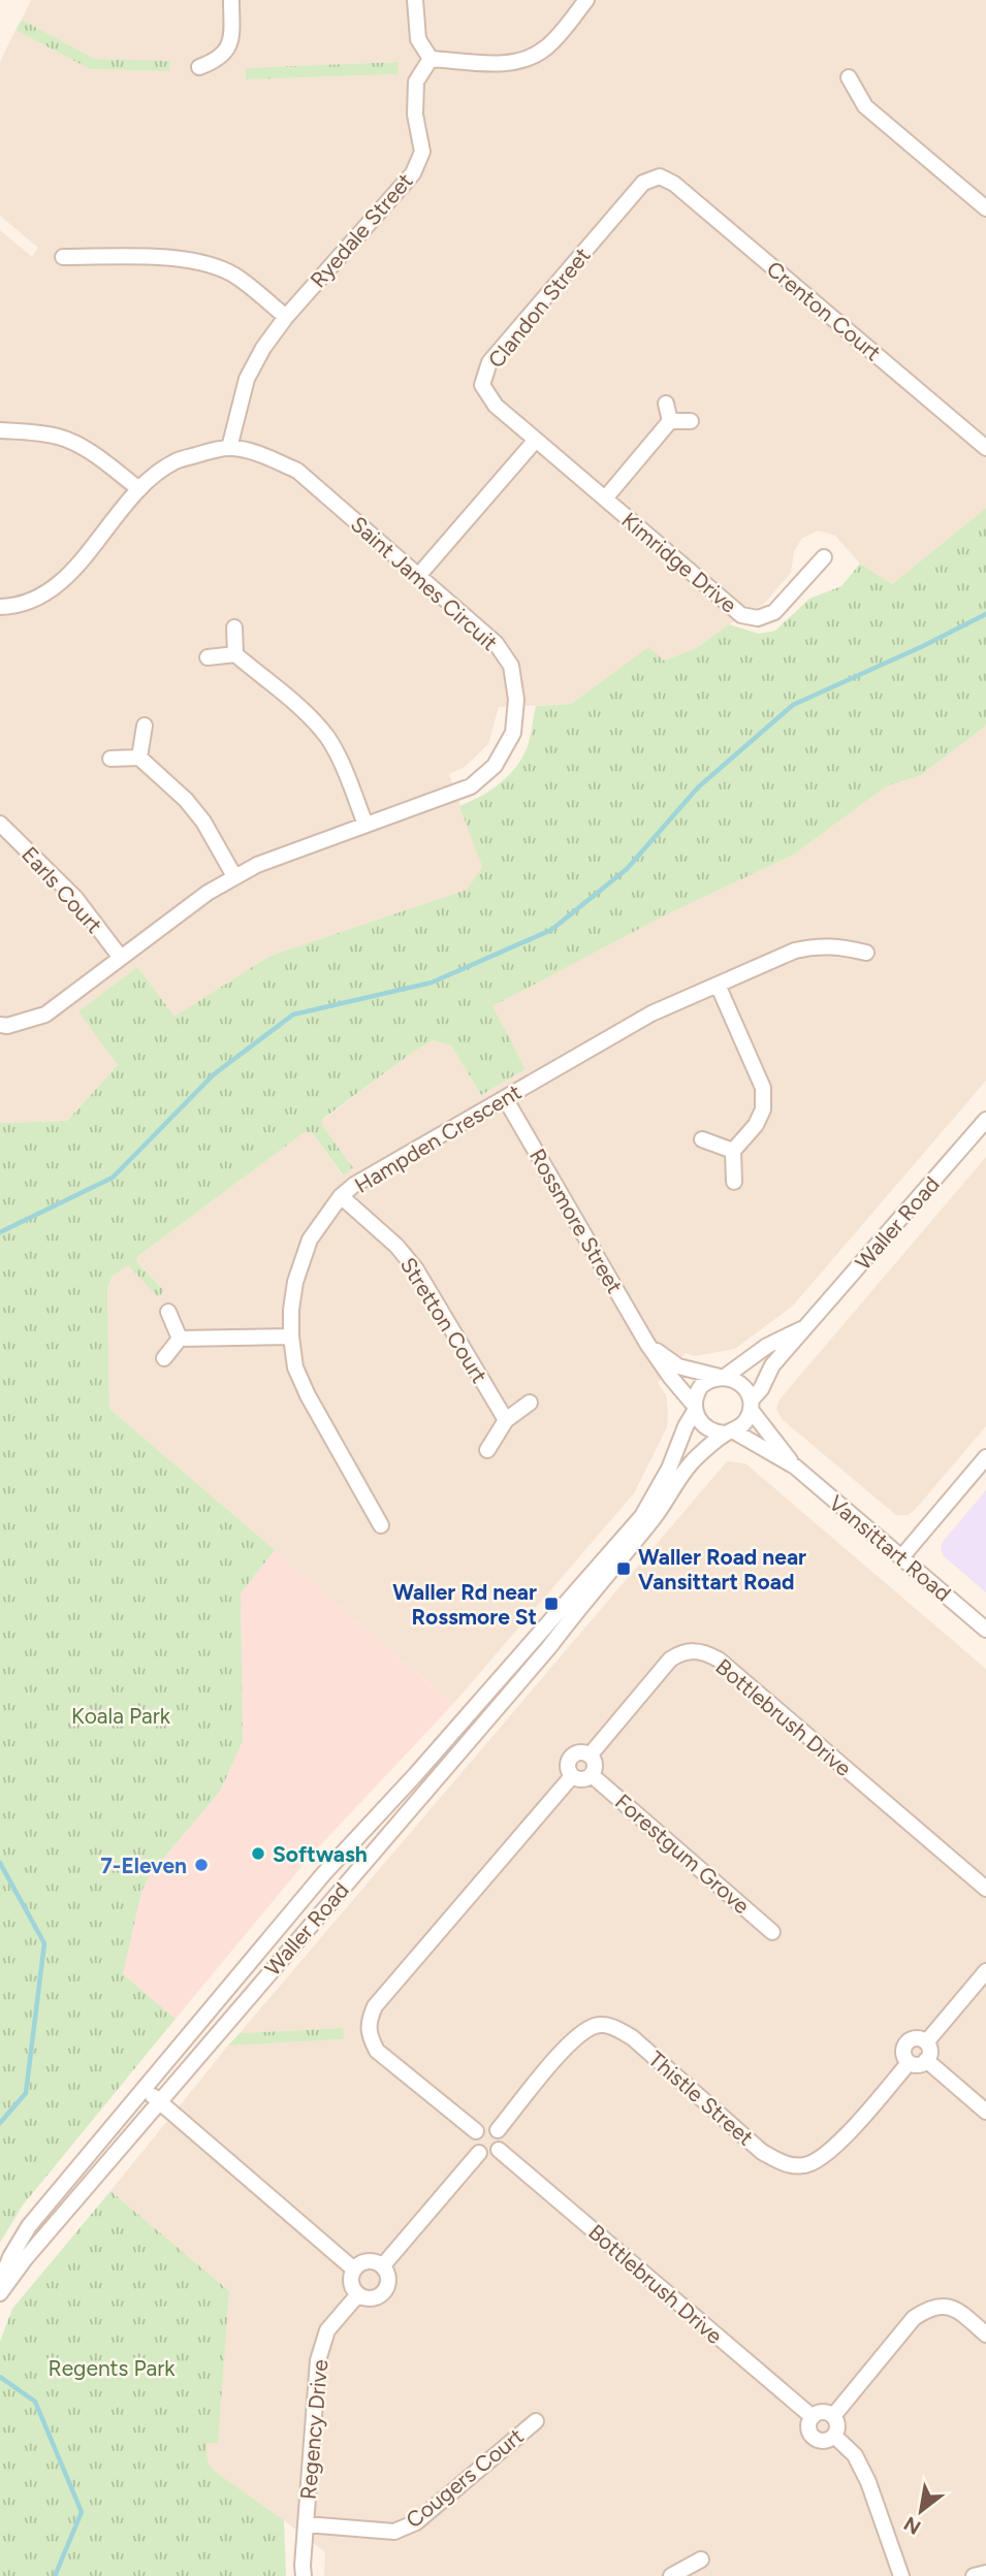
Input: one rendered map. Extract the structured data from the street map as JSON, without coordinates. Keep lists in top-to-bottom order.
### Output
{
  "streets": {
    "street": [
      "Ryedale Street",
      "Clandon Street",
      "Crenton Court",
      "Kimridge Drive",
      "Saint James Circuit",
      "Earls Court",
      "Hampden Crescent",
      "Rossmore Street",
      "Waller Road",
      "Stretton Court",
      "Vansittart Road",
      "Bottlebrush Drive",
      "Forestgum Grove",
      "Thistle Street",
      "Regency Drive",
      "Cougers Court"
    ]
  },
  "crossings": [
    ["Ryedale Street", "Saint James Circuit"],
    ["Clandon Street", "Crenton Court"],
    ["Clandon Street", "Kimridge Drive"],
    ["Saint James Circuit", "Earls Court"],
    ["Hampden Crescent", "Rossmore Street"],
    ["Hampden Crescent", "Stretton Court"],
    ["Rossmore Street", "Waller Road"],
    ["Rossmore Street", "Vansittart Road"],
    ["Waller Road", "Vansittart Road"],
    ["Bottlebrush Drive", "Forestgum Grove"],
    ["Bottlebrush Drive", "Thistle Street"],
    ["Regency Drive", "Cougers Court"]
  ],
  "parks": ["Koala Park", "Regents Park"],
  "places": {
    "transit": ["Waller Road near Vansittart Road", "Waller Rd near Rossmore St"],
    "other": ["Softwash", "7-Eleven"]
  },
  "north": "bottom left"
}
